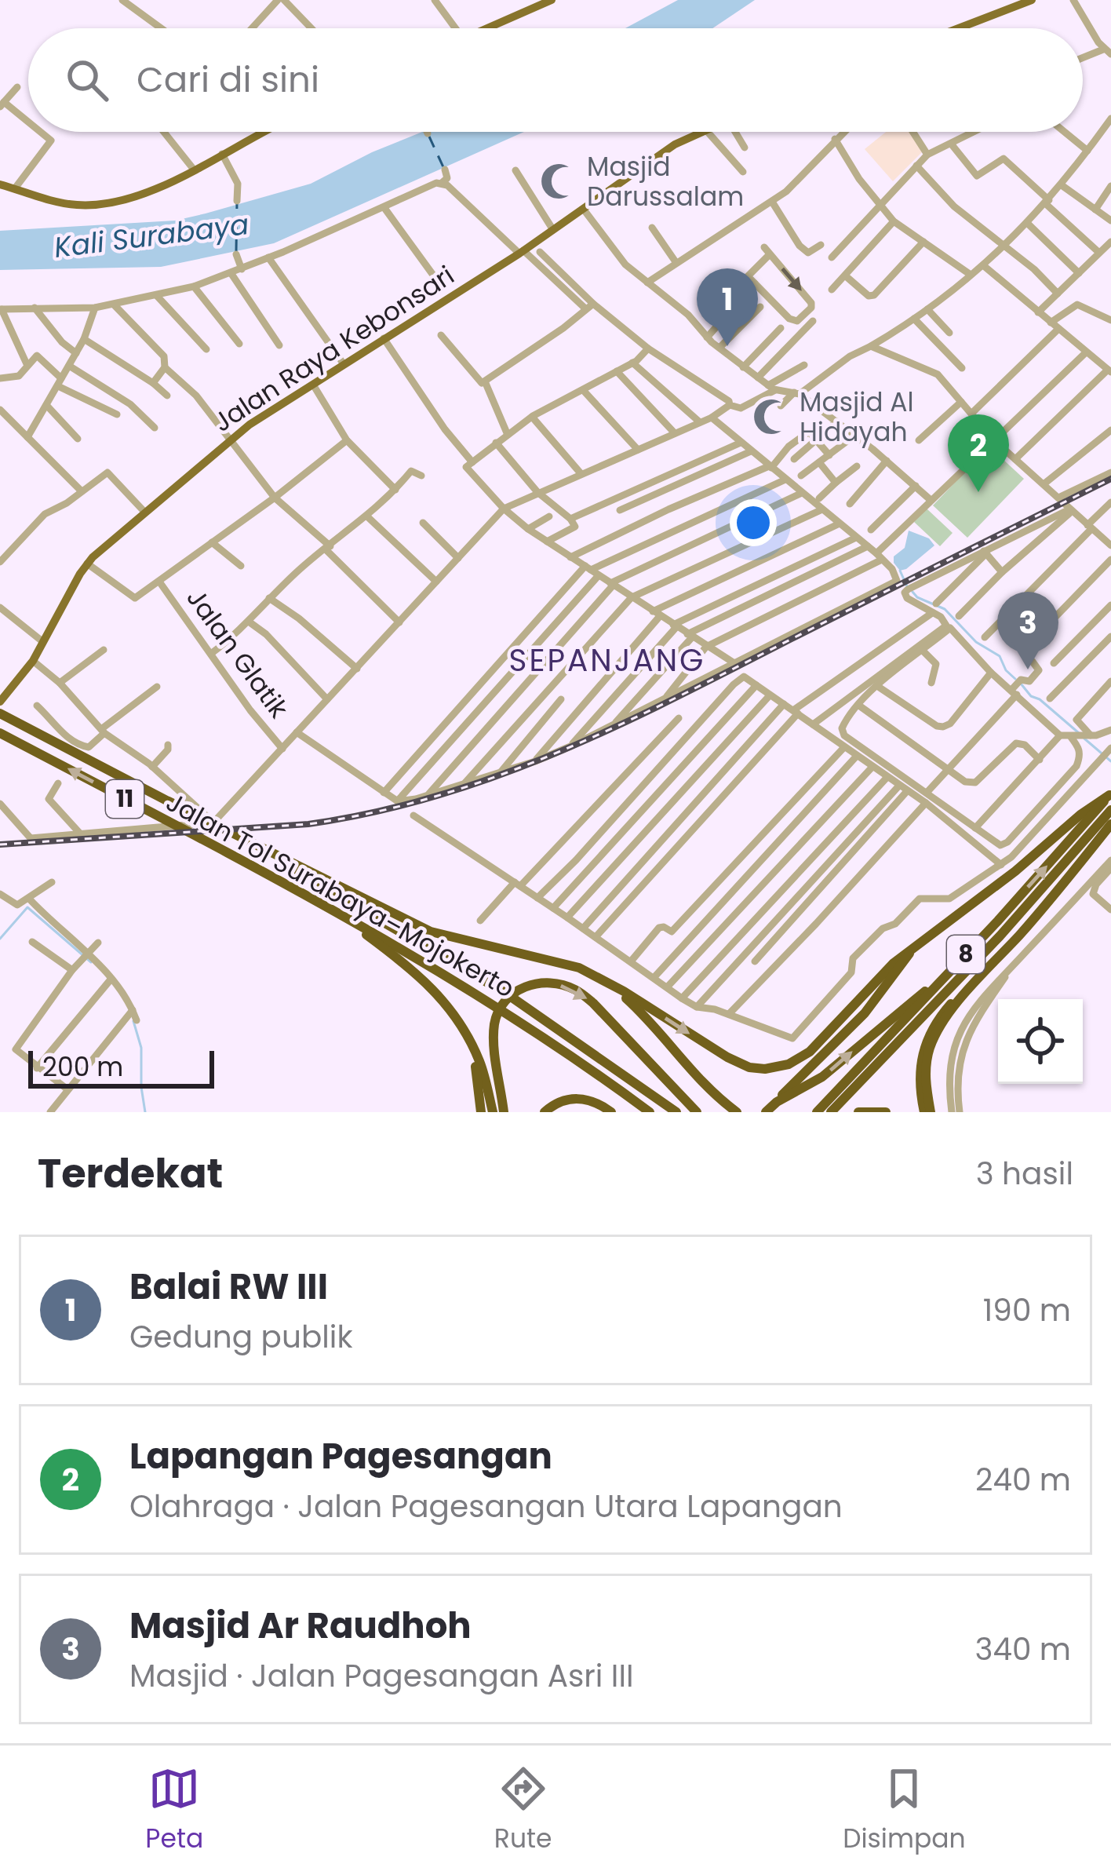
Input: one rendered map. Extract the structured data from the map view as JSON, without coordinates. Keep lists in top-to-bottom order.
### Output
{
  "streets": {
    "highway": ["11", "Jalan Tol Surabaya–Mojokerto", "8"],
    "main road": ["Jalan Raya Kebonsari"],
    "street": ["Jalan Glatik"]
  },
  "crossings": [
    ["11", "Jalan Tol Surabaya–Mojokerto"]
  ],
  "districts": ["SEPANJANG"],
  "water": ["Kali Surabaya"],
  "places": {
    "mosque": ["Masjid Darussalam", "Masjid Al Hidayah"]
  },
  "scale_bar": "200 m",
  "page": {
    "search": "Cari di sini",
    "pins": ["1", "2", "3"],
    "scale": "200 m",
    "heading": ["Terdekat", "3 hasil"],
    "list": [
      {
        "mark": "1",
        "name": "Balai RW III",
        "note": "Gedung publik",
        "value": "190 m"
      },
      {
        "mark": "2",
        "name": "Lapangan Pagesangan",
        "note": "Olahraga · Jalan Pagesangan Utara Lapangan",
        "value": "240 m"
      },
      {
        "mark": "3",
        "name": "Masjid Ar Raudhoh",
        "note": "Masjid · Jalan Pagesangan Asri III",
        "value": "340 m"
      }
    ],
    "nav": ["Peta", "Rute", "Disimpan"]
  }
}
